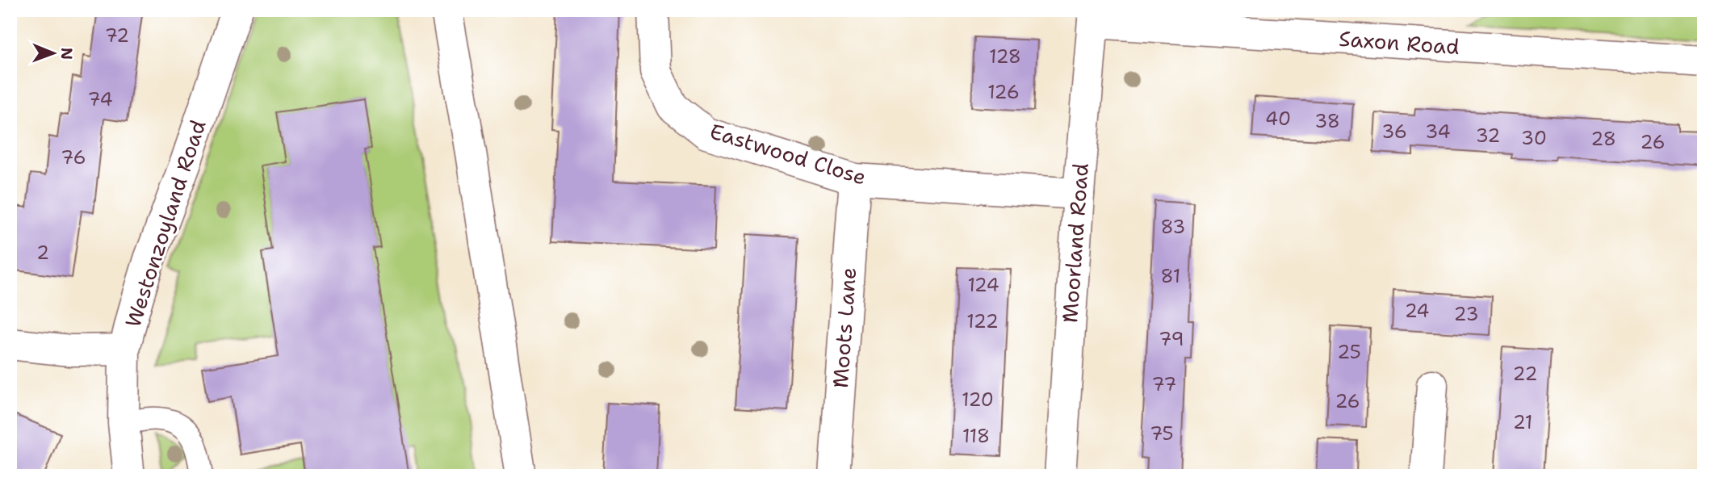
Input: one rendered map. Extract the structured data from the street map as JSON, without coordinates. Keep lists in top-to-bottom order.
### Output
{
  "streets": {
    "street": [
      "Saxon Road",
      "Eastwood Close",
      "Westonzoyland Road",
      "Moorland Road",
      "Moots Lane"
    ]
  },
  "crossings": [
    ["Saxon Road", "Moorland Road"],
    ["Eastwood Close", "Moorland Road"],
    ["Eastwood Close", "Moots Lane"]
  ],
  "house_numbers": [
    "72",
    "128",
    "126",
    "74",
    "40",
    "38",
    "36",
    "34",
    "32",
    "30",
    "28",
    "26",
    "76",
    "83",
    "2",
    "81",
    "124",
    "24",
    "23",
    "122",
    "79",
    "25",
    "22",
    "77",
    "120",
    "26",
    "21",
    "75",
    "118"
  ],
  "north": "right"
}
